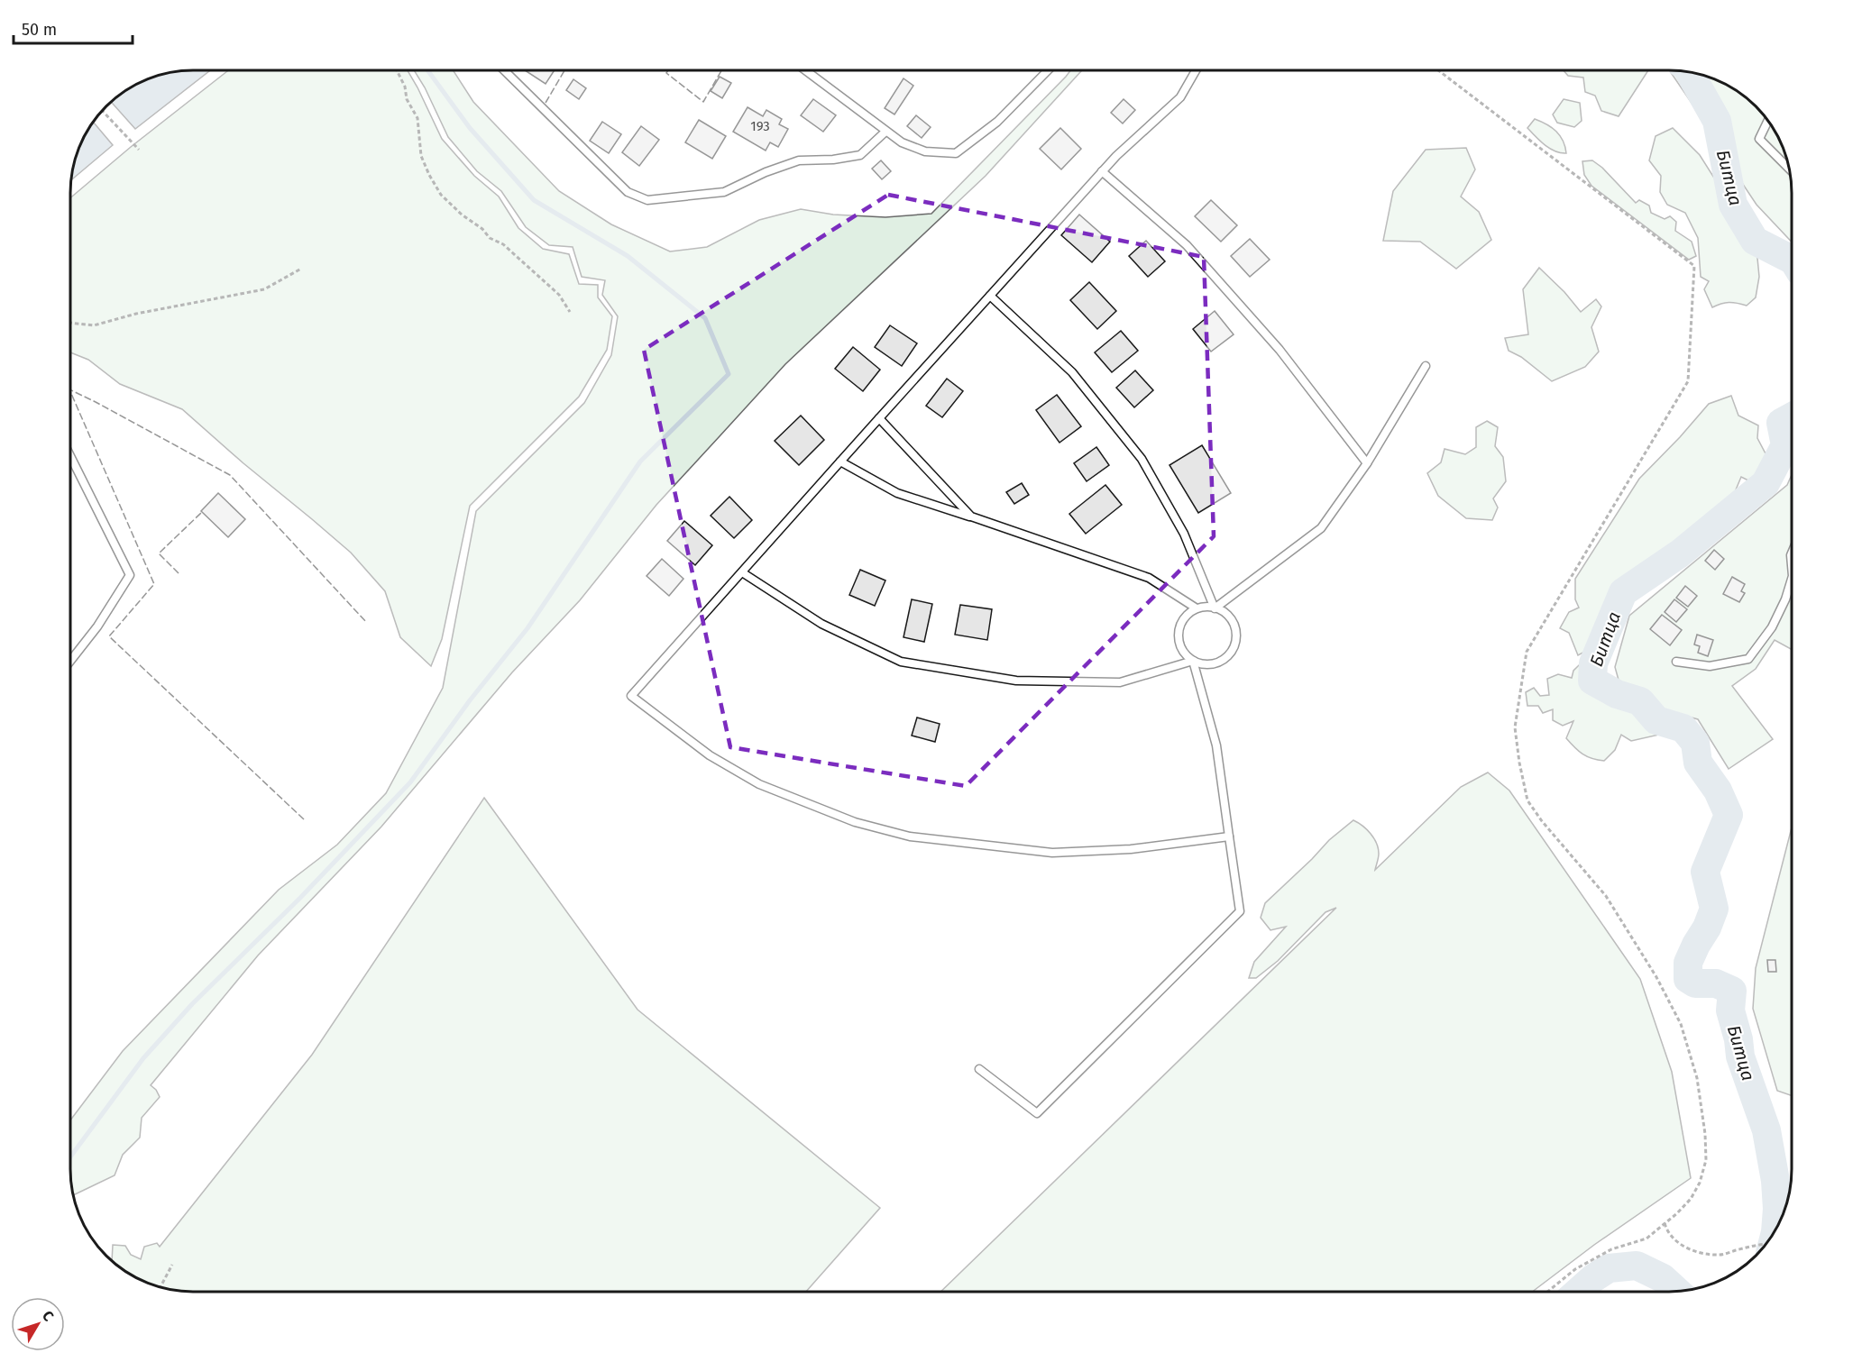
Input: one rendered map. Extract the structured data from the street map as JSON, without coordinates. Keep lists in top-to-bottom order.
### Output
{
  "water": ["Битца"],
  "house_numbers": ["193"],
  "scale_bar": "50 m",
  "north": "top right"
}
